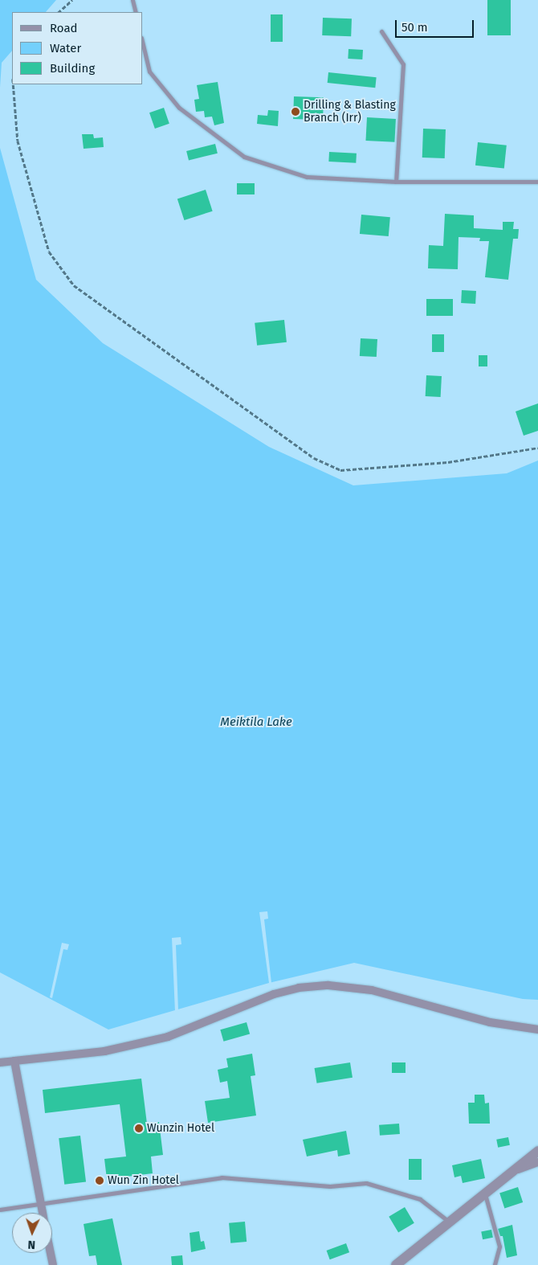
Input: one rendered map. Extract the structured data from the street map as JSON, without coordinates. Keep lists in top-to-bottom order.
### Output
{
  "water": ["Meiktila Lake"],
  "places": ["Drilling & Blasting Branch (Irr)", "Wunzin Hotel", "Wun Zin Hotel"],
  "legend": ["Road", "Water", "Building"],
  "scale_bar": "50 m",
  "north": "bottom"
}
